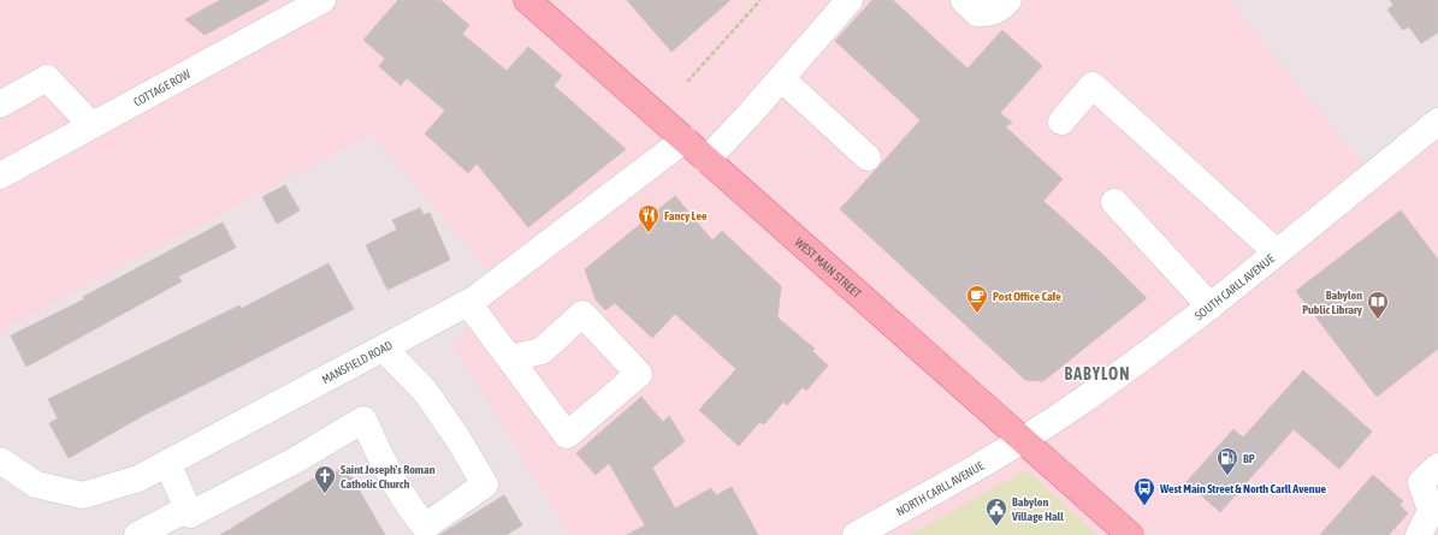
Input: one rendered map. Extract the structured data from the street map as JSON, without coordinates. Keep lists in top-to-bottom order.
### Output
{
  "streets": {
    "main road": ["WEST MAIN STREET"],
    "street": [
      "COTTAGE ROW",
      "SOUTH CARLL AVENUE",
      "MANSFIELD ROAD",
      "NORTH CARLL AVENUE"
    ]
  },
  "crossings": [
    ["WEST MAIN STREET", "SOUTH CARLL AVENUE"],
    ["WEST MAIN STREET", "MANSFIELD ROAD"],
    ["WEST MAIN STREET", "NORTH CARLL AVENUE"],
    ["SOUTH CARLL AVENUE", "NORTH CARLL AVENUE"]
  ],
  "districts": ["BABYLON"],
  "places": {
    "restaurant": ["Fancy Lee"],
    "cafe": ["Post Office Cafe"],
    "library": ["Babylon Public Library"],
    "fuel station": ["BP"],
    "church": ["Saint Joseph's Roman Catholic Church"],
    "bus stop": ["West Main Street & North Carll Avenue"],
    "public building": ["Babylon Village Hall"]
  }
}
